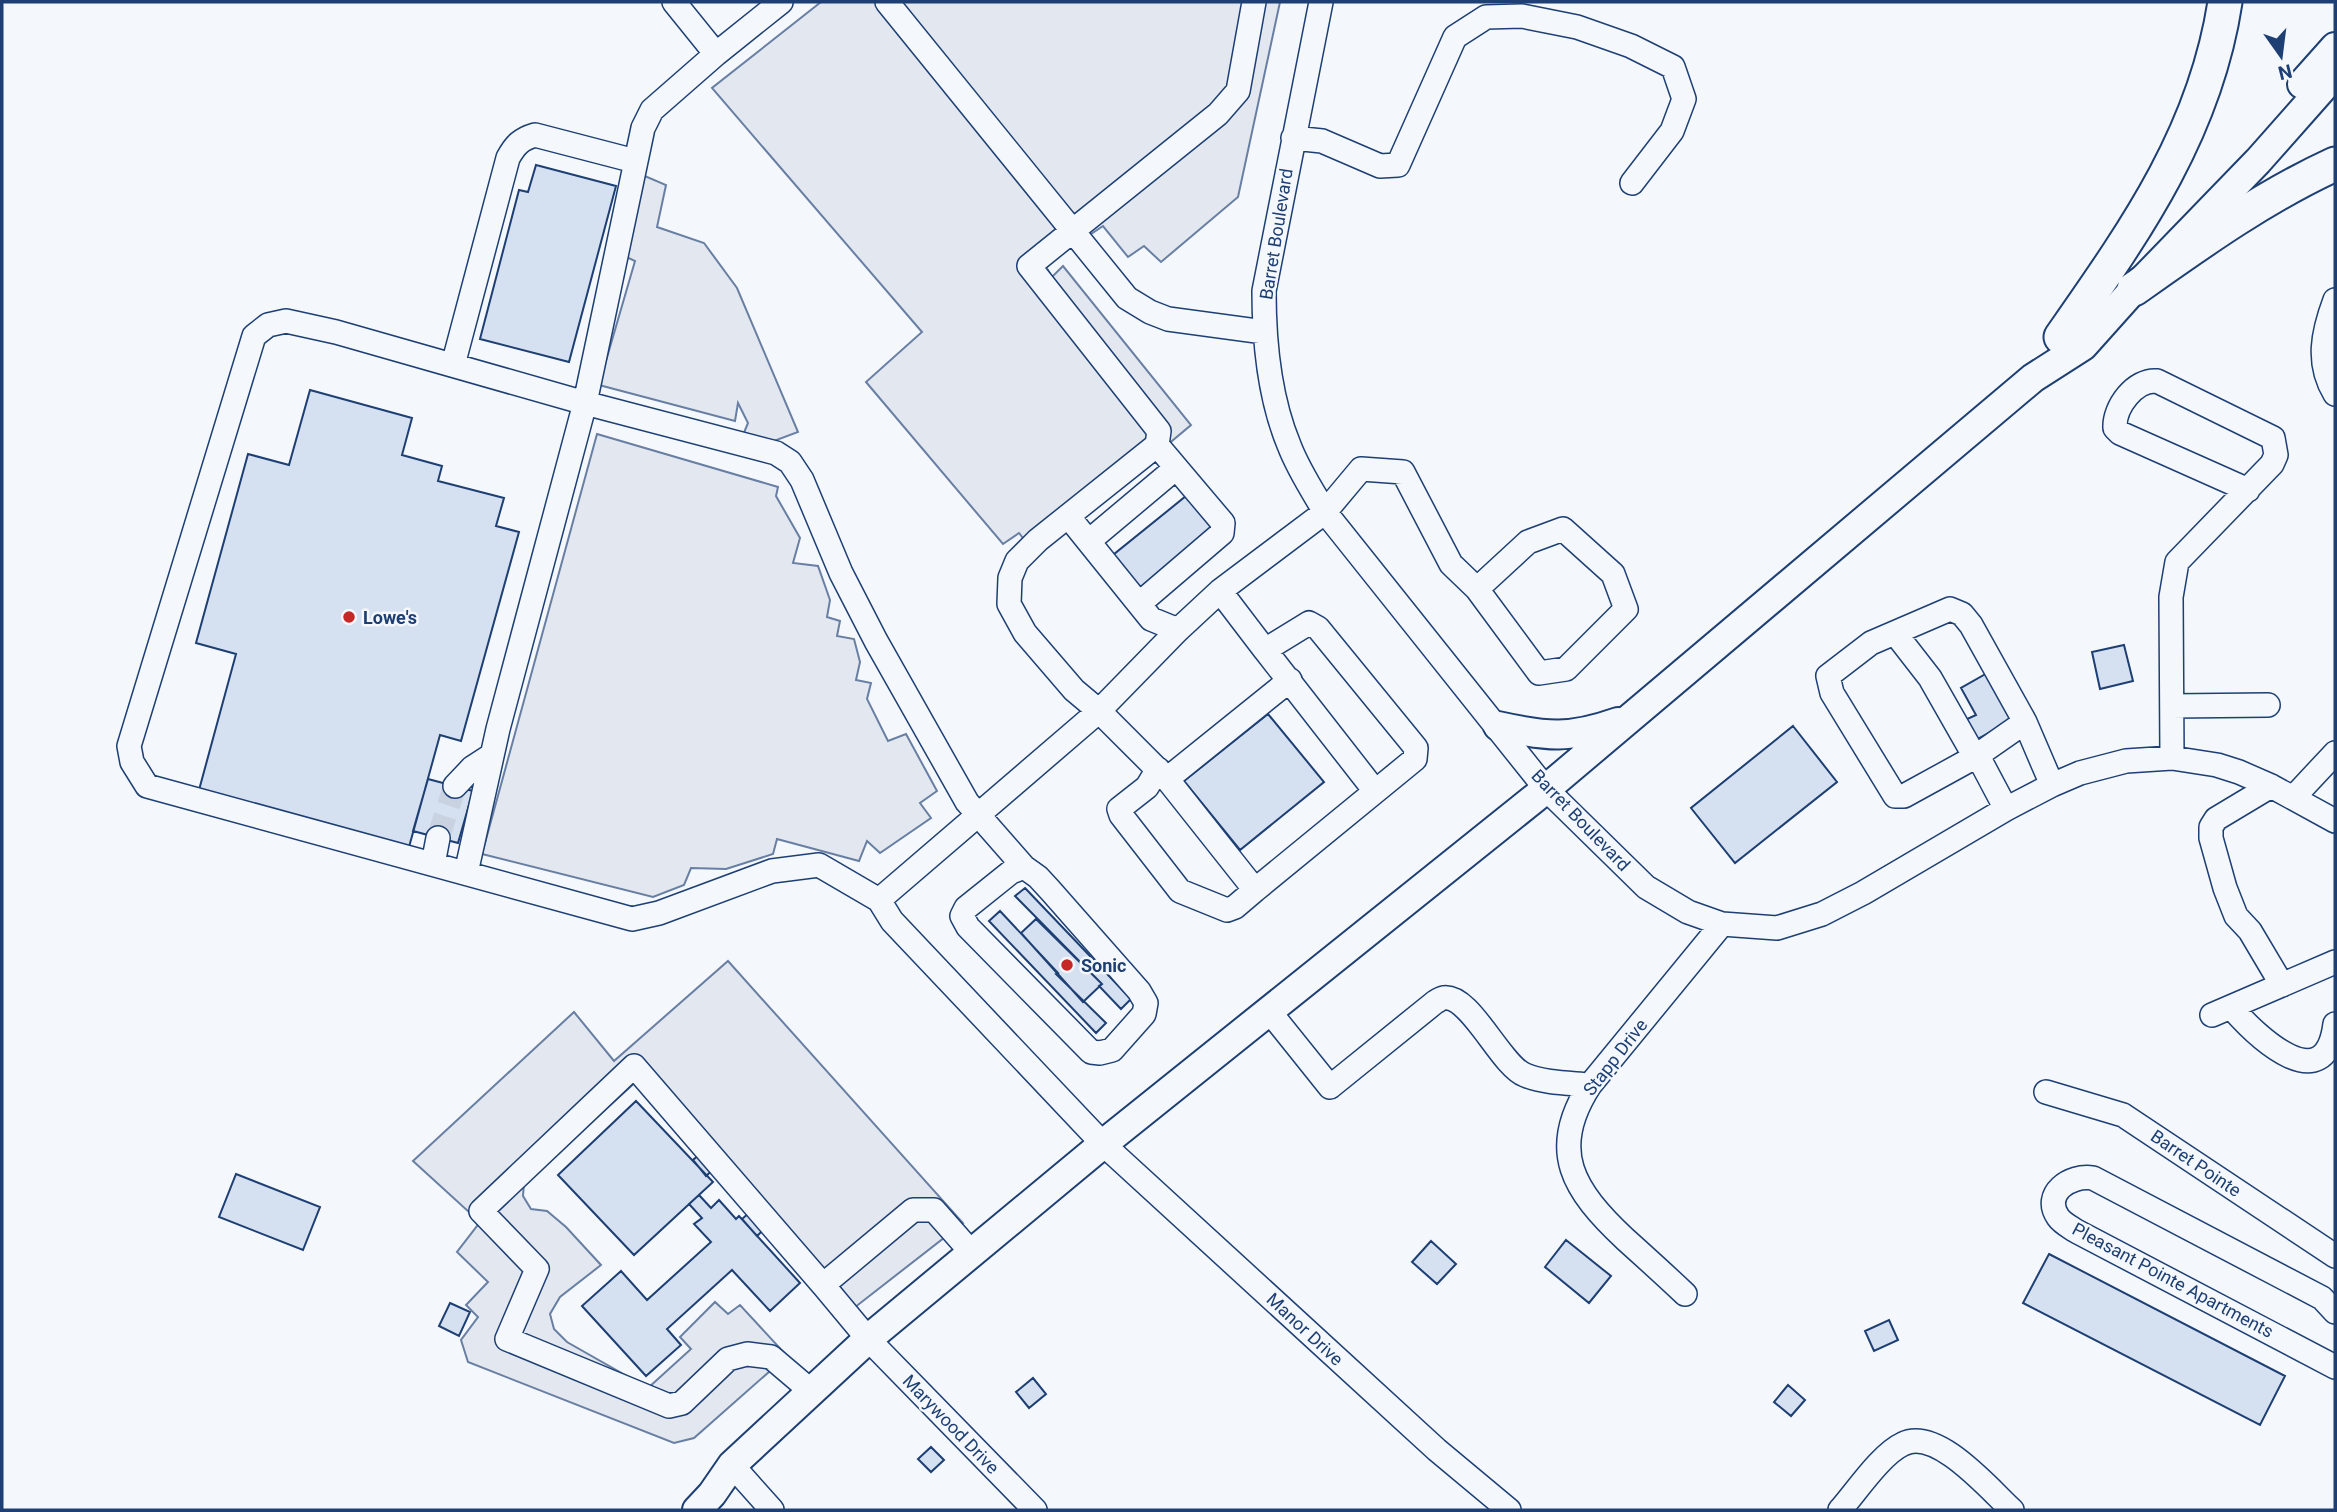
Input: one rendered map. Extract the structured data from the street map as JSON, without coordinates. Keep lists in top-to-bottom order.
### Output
{
  "streets": {
    "street": [
      "Barret Boulevard",
      "Stapp Drive",
      "Barret Pointe",
      "Pleasant Pointe Apartments",
      "Manor Drive",
      "Marywood Drive"
    ]
  },
  "crossings": [
    ["Barret Boulevard", "Stapp Drive"]
  ],
  "places": ["Lowe's", "Sonic"],
  "north": "bottom"
}
